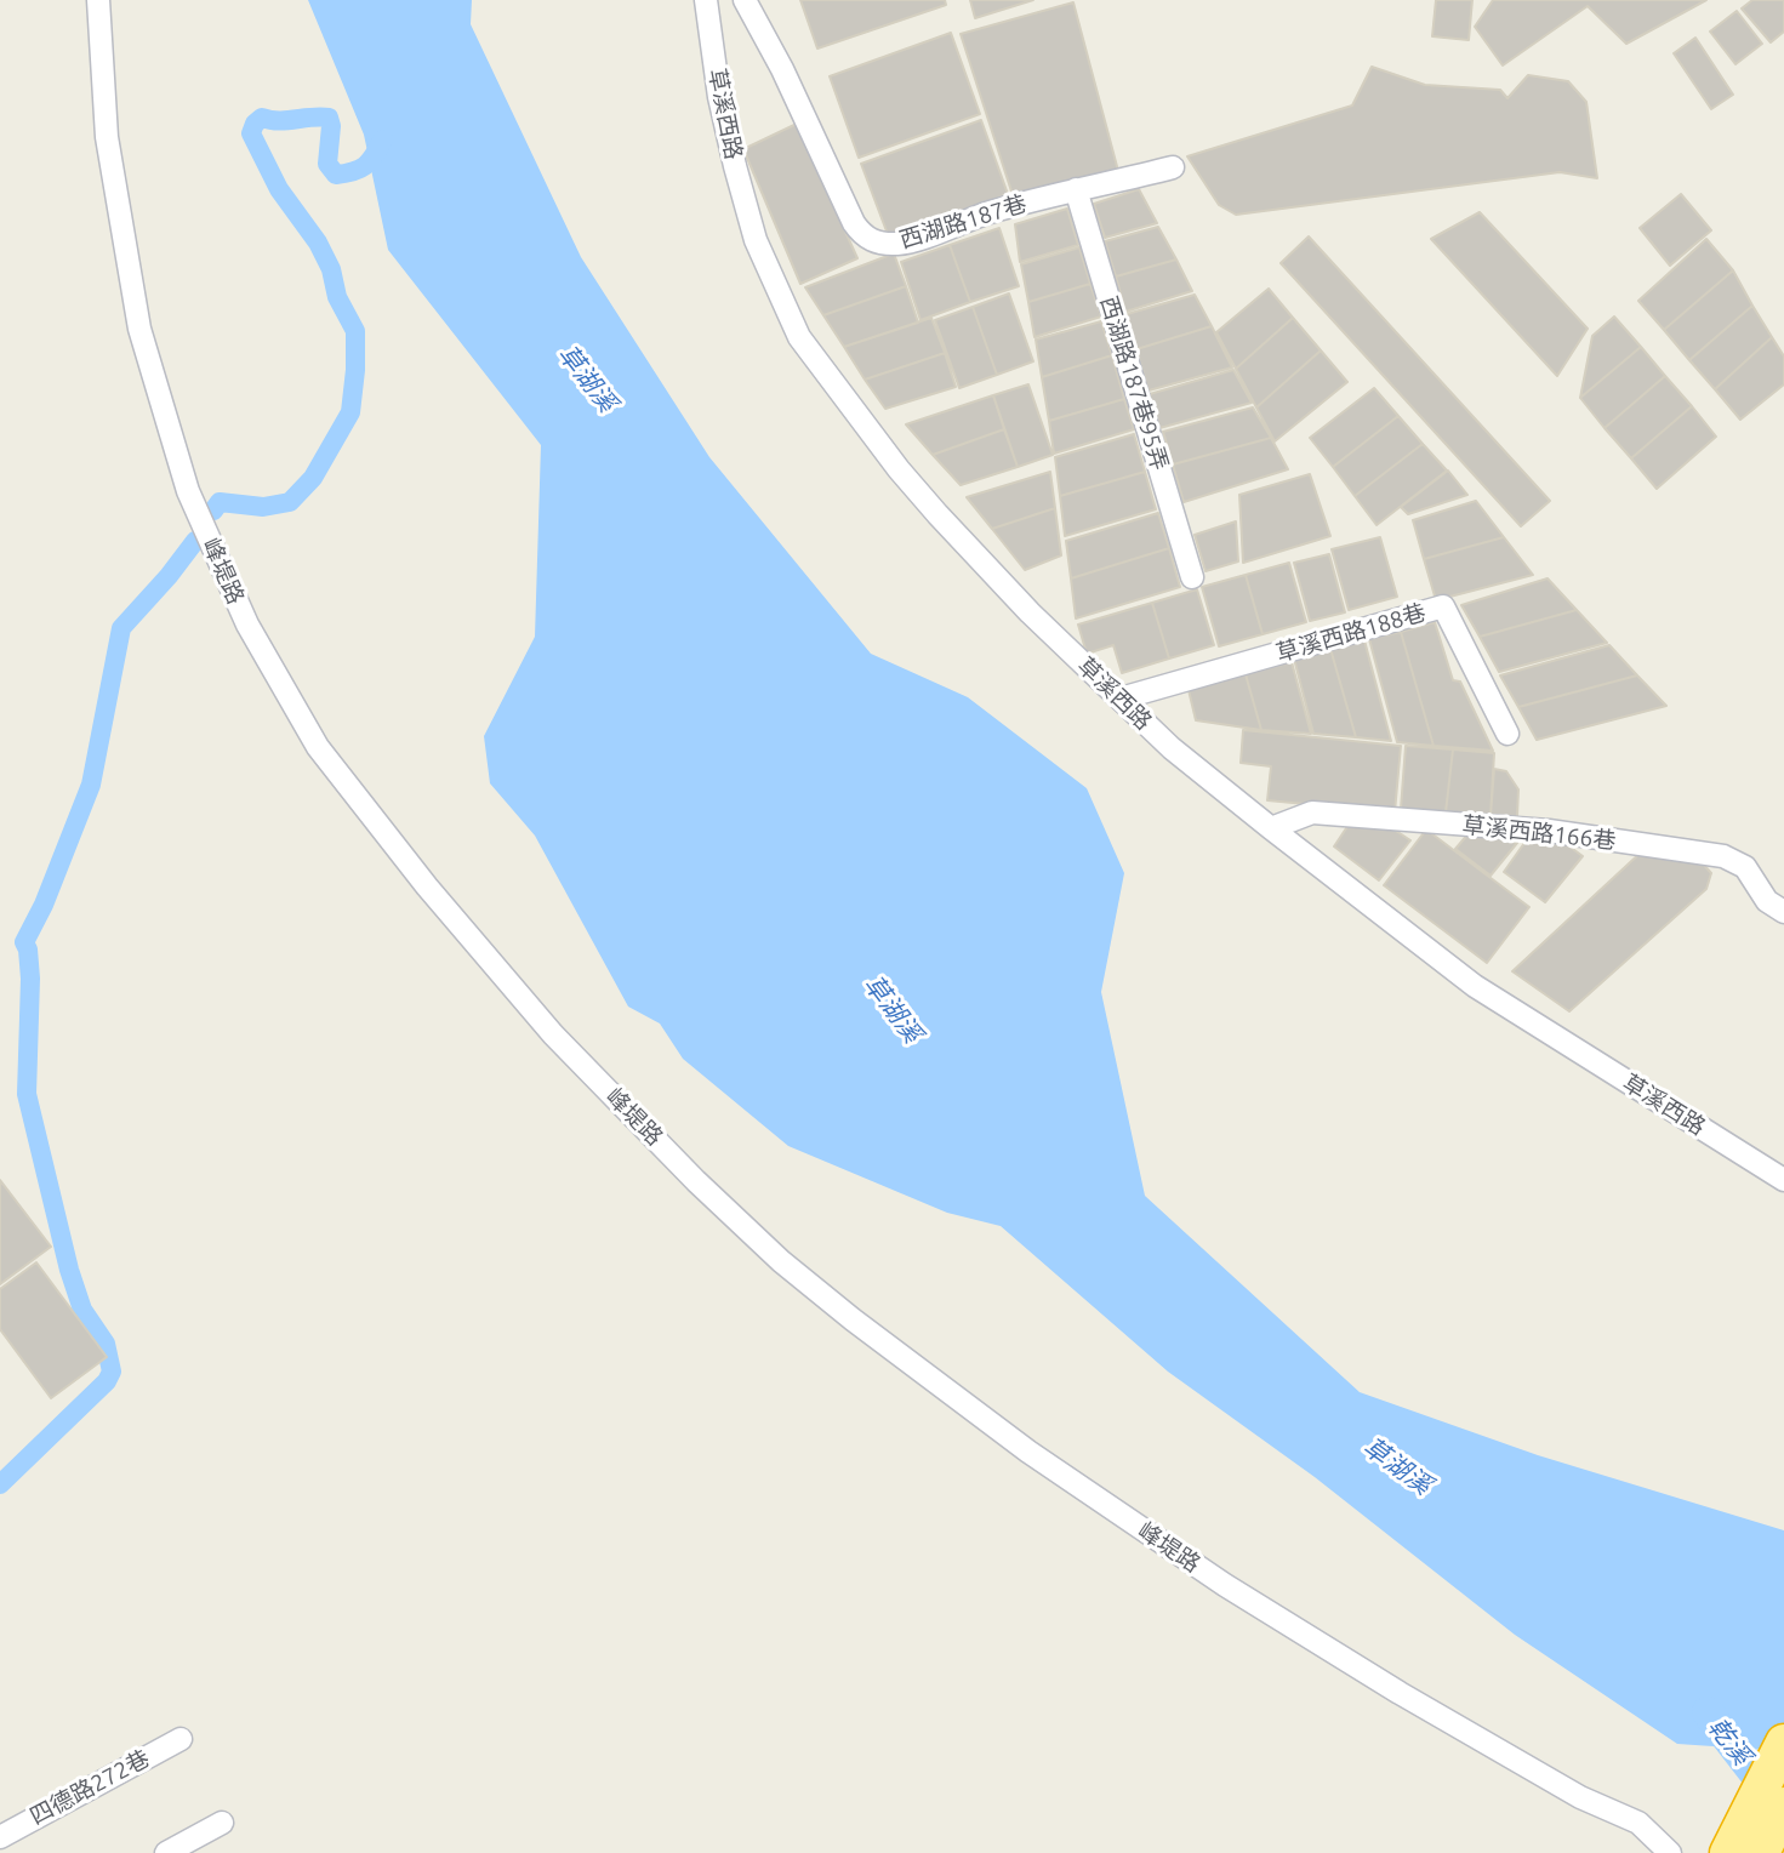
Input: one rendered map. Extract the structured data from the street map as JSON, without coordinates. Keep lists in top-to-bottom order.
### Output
{
  "streets": {
    "street": [
      "草溪西路",
      "西湖路187巷",
      "西湖路187巷95弄",
      "峰堤路",
      "草溪西路188巷",
      "草溪西路166巷",
      "四德路272巷"
    ]
  },
  "crossings": [
    ["草溪西路", "草溪西路188巷"],
    ["草溪西路", "草溪西路166巷"],
    ["西湖路187巷", "西湖路187巷95弄"]
  ],
  "water": ["草湖溪", "乾溪"]
}
